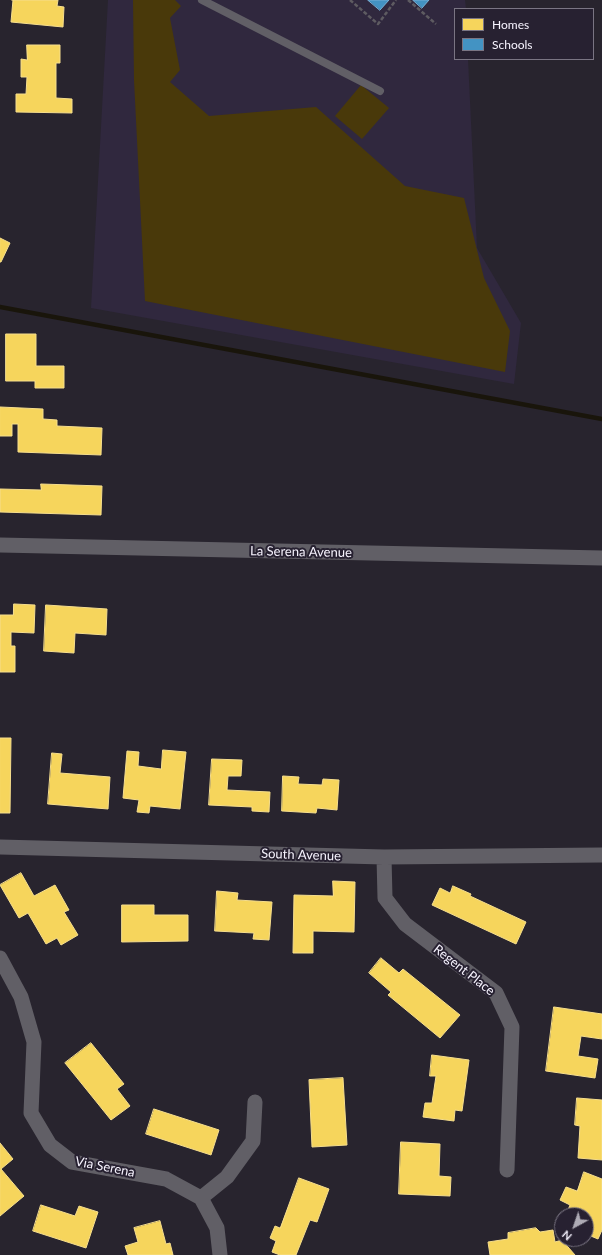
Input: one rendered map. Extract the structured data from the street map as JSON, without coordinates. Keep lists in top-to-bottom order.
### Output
{
  "streets": {
    "street": [
      "La Serena Avenue",
      "South Avenue",
      "Regent Place",
      "Via Serena"
    ]
  },
  "crossings": [
    ["South Avenue", "Regent Place"]
  ],
  "legend": ["Homes", "Schools"],
  "north": "bottom left"
}
